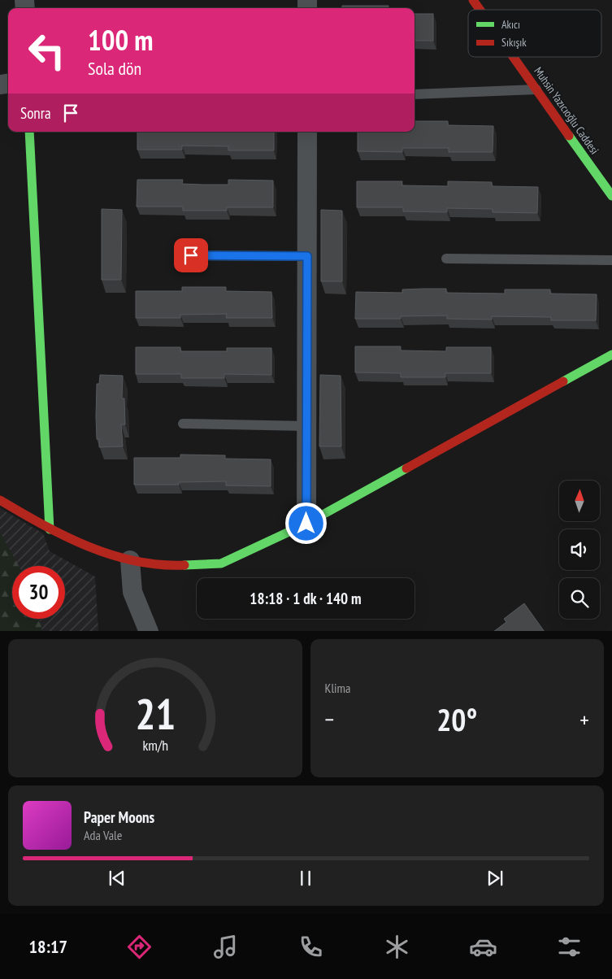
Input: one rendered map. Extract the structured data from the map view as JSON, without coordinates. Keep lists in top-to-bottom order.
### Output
{
  "streets": {
    "street": ["Muhsin Yazıcıoğlu Caddesi"]
  },
  "legend": ["Akıcı", "Sıkışık"],
  "north": "top",
  "page": {
    "turn": ["100 m", "Sola dön"],
    "then": "Sonra",
    "limit": "30",
    "trip": "18:18 · 1 dk · 140 m",
    "tile": "Klima",
    "heat": ["−", "20°", "+"],
    "song": ["Paper Moons", "Ada Vale"],
    "tabs": "18:17",
    "gauge": ["21", "km/h"]
  }
}
